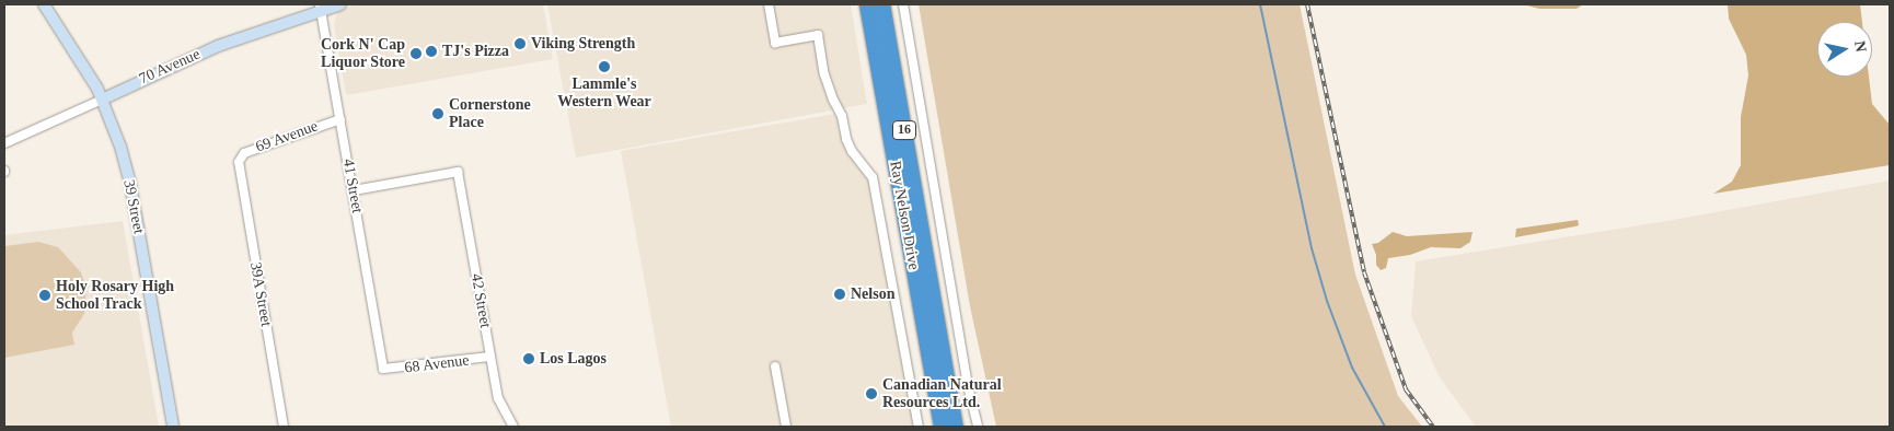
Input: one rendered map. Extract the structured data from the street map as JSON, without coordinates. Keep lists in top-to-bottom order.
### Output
{
  "streets": {
    "highway": ["16", "Ray Nelson Drive"],
    "street": [
      "70 Avenue",
      "69 Avenue",
      "41 Street",
      "39 Street",
      "39A Street",
      "42 Street",
      "68 Avenue"
    ]
  },
  "crossings": [
    ["70 Avenue", "41 Street"],
    ["70 Avenue", "39 Street"],
    ["69 Avenue", "41 Street"],
    ["69 Avenue", "39A Street"],
    ["41 Street", "42 Street"],
    ["41 Street", "68 Avenue"],
    ["42 Street", "68 Avenue"]
  ],
  "places": [
    "Viking Strength",
    "TJ's Pizza",
    "Cork N' Cap Liquor Store",
    "Lammle's Western Wear",
    "Cornerstone Place",
    "Nelson",
    "Holy Rosary High School Track",
    "Los Lagos",
    "Canadian Natural Resources Ltd."
  ],
  "north": "right"
}
